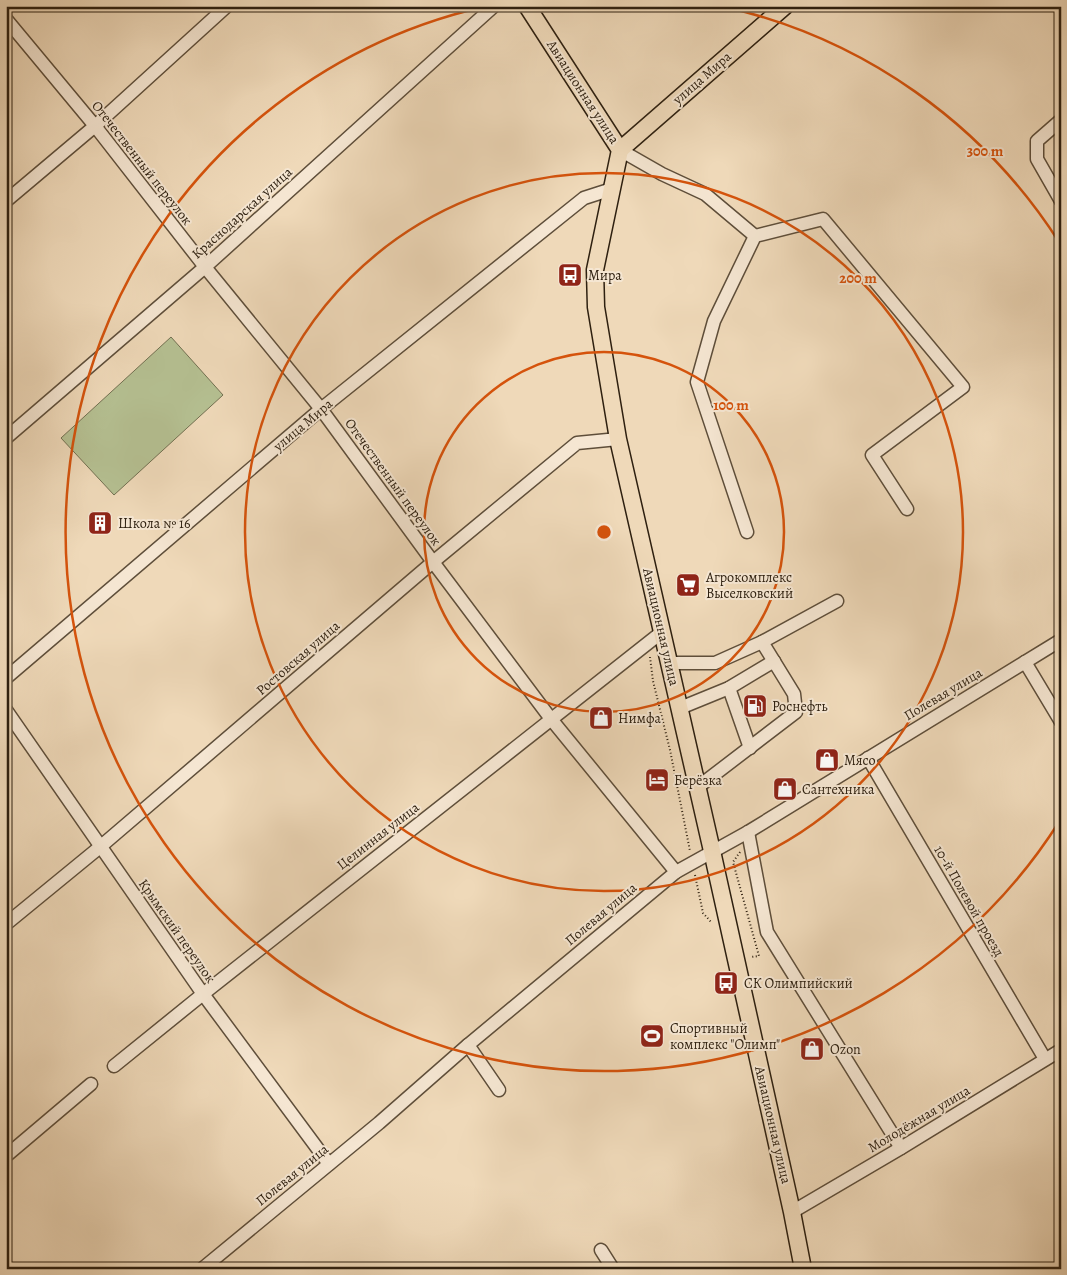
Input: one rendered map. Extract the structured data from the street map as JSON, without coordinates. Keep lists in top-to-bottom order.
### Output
{
  "streets": {
    "main road": ["улица Мира", "Авиационная улица"],
    "street": [
      "Отечественный переулок",
      "Краснодарская улица",
      "Ростовская улица",
      "Полевая улица",
      "Целинная улица",
      "10-й Полевой проезд",
      "Крымский переулок",
      "Молодёжная улица"
    ]
  },
  "crossings": [
    ["улица Мира", "Авиационная улица"],
    ["улица Мира", "Отечественный переулок"],
    ["Авиационная улица", "Ростовская улица"],
    ["Авиационная улица", "Полевая улица"],
    ["Авиационная улица", "Целинная улица"],
    ["Авиационная улица", "Молодёжная улица"],
    ["Отечественный переулок", "Краснодарская улица"],
    ["Отечественный переулок", "Ростовская улица"],
    ["Отечественный переулок", "Полевая улица"],
    ["Отечественный переулок", "Целинная улица"],
    ["Ростовская улица", "Крымский переулок"],
    ["Полевая улица", "10-й Полевой проезд"],
    ["Полевая улица", "Крымский переулок"],
    ["Целинная улица", "Крымский переулок"],
    ["10-й Полевой проезд", "Молодёжная улица"]
  ],
  "places": {
    "bus stop": ["Мира", "СК Олимпийский"],
    "building": ["Школа № 16"],
    "supermarket": ["Агрокомплекс Выселковский"],
    "fuel station": ["Роснефть"],
    "shop": [
      "Нимфа",
      "Мясо",
      "Сантехника",
      "Ozon"
    ],
    "hotel": ["Берёзка"],
    "sports": ["Спортивный комплекс \"Олимп\""]
  },
  "rings": ["300 m", "200 m", "100 m"]
}
